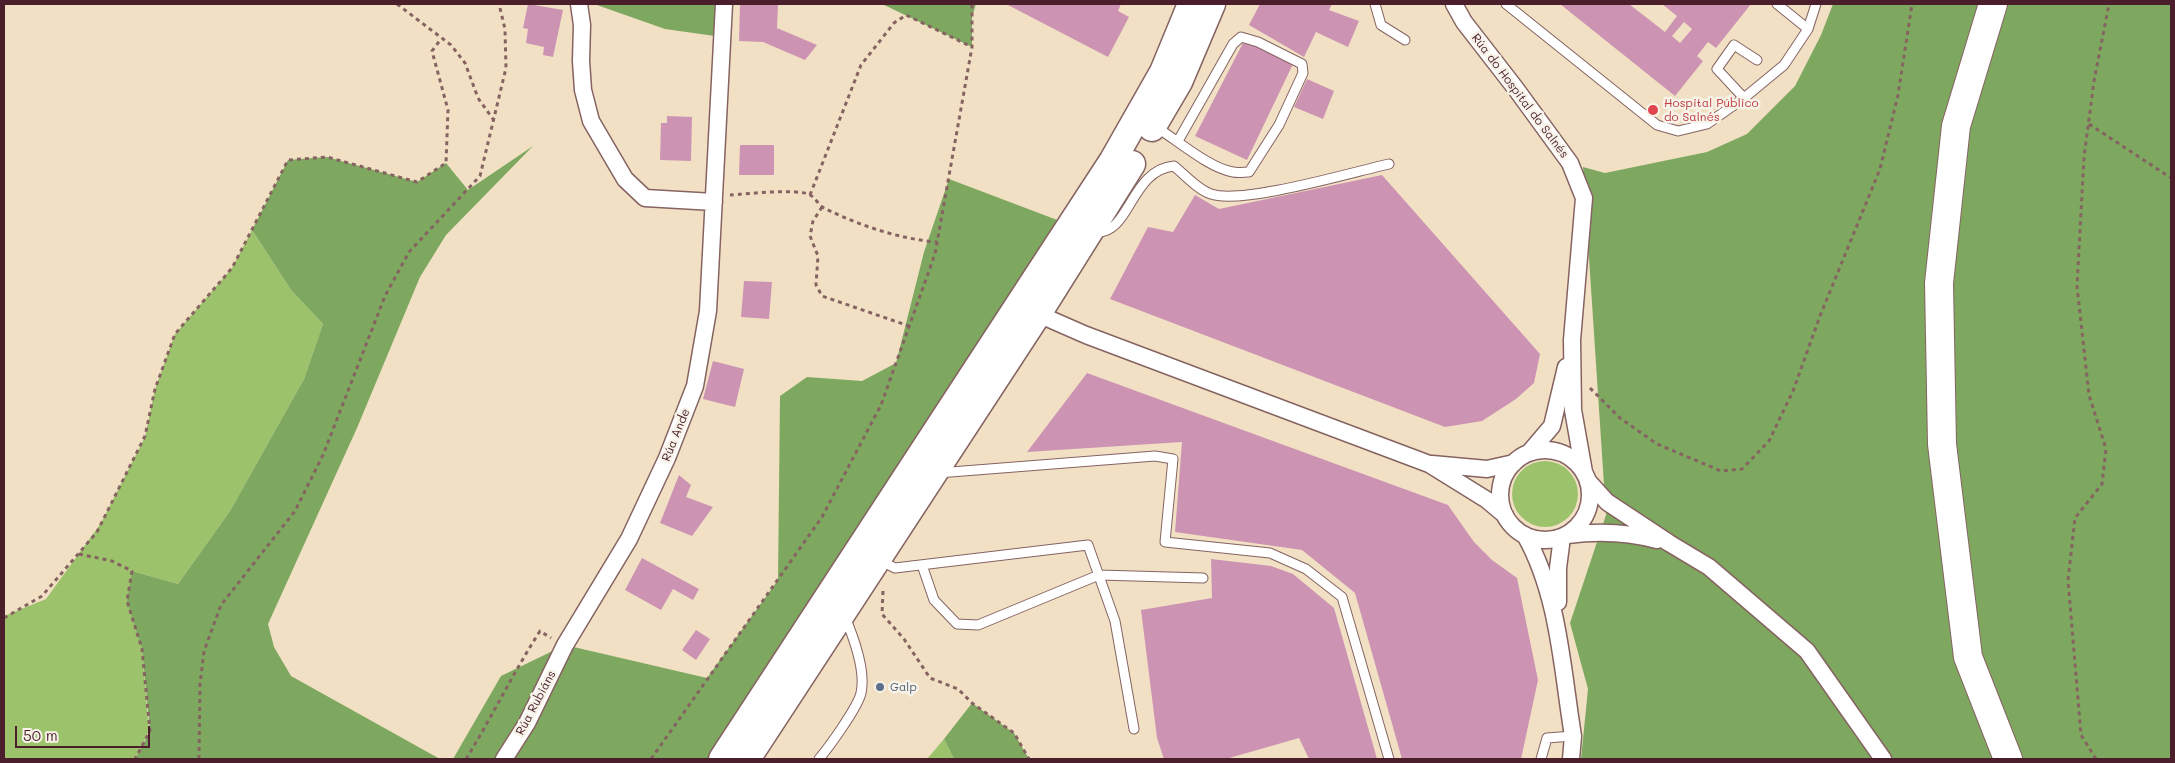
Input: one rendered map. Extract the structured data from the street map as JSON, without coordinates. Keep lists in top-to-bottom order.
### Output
{
  "streets": {
    "street": ["Rúa do Hospital do Salnés", "Rúa Ande", "Rúa Rubiáns"]
  },
  "crossings": [
    ["Rúa Ande", "Rúa Rubiáns"]
  ],
  "places": ["Hospital Público do Salnés", "Galp"],
  "scale_bar": "50 m"
}
